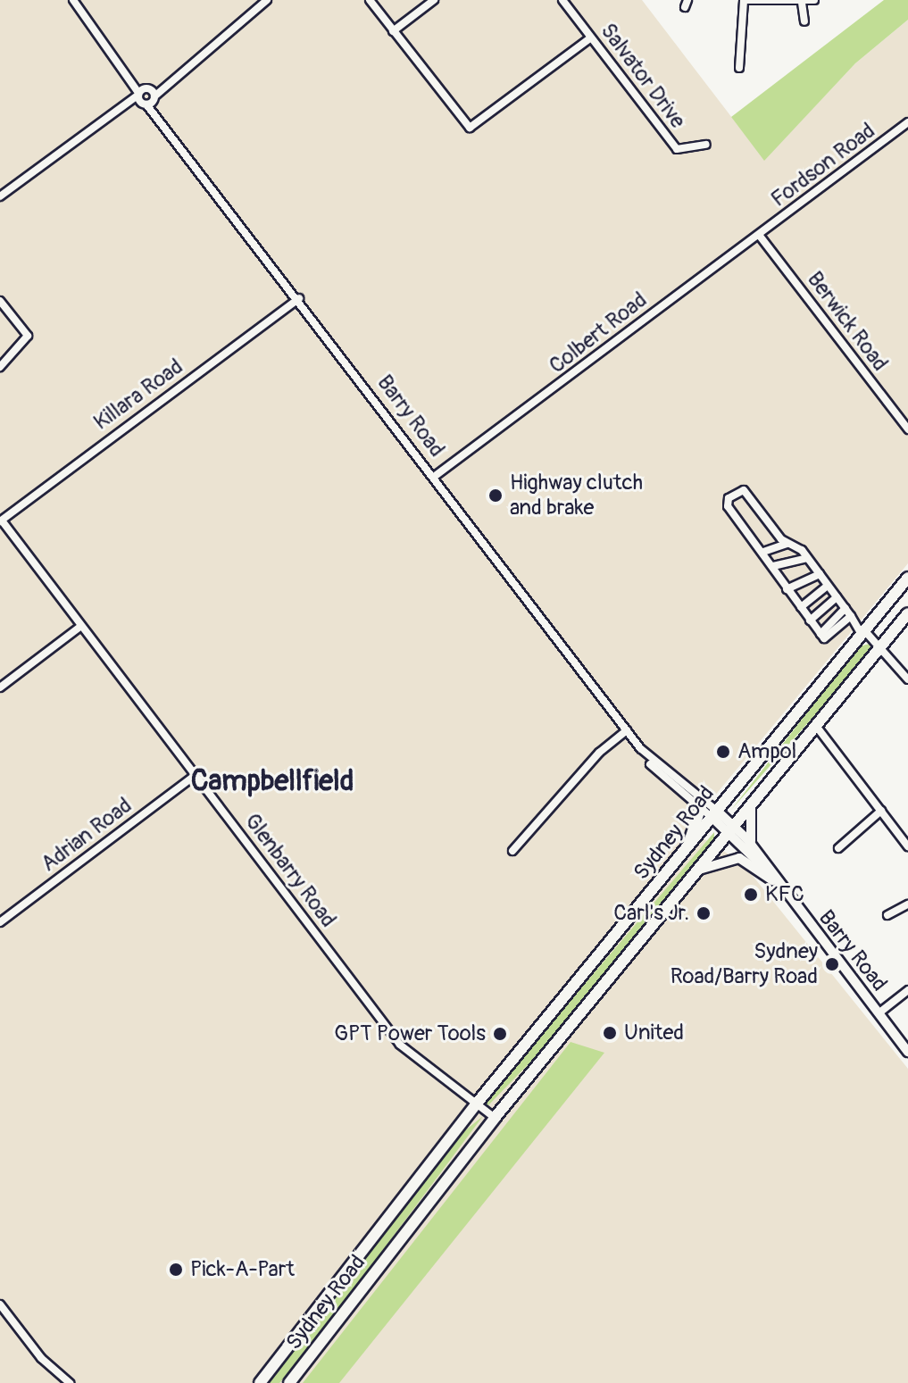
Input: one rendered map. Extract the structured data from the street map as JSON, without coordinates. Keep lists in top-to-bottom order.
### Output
{
  "streets": {
    "highway": ["Sydney Road"],
    "main road": ["Barry Road"],
    "street": [
      "Salvator Drive",
      "Fordson Road",
      "Berwick Road",
      "Colbert Road",
      "Killara Road",
      "Adrian Road",
      "Glenbarry Road"
    ]
  },
  "crossings": [
    ["Fordson Road", "Berwick Road"],
    ["Fordson Road", "Colbert Road"],
    ["Berwick Road", "Colbert Road"],
    ["Colbert Road", "Barry Road"],
    ["Killara Road", "Barry Road"],
    ["Killara Road", "Glenbarry Road"],
    ["Barry Road", "Sydney Road"],
    ["Sydney Road", "Glenbarry Road"],
    ["Adrian Road", "Glenbarry Road"]
  ],
  "districts": ["Campbellfield"],
  "places": [
    "Highway clutch and brake",
    "Ampol",
    "KFC",
    "Carl's Jr.",
    "Sydney Road/Barry Road",
    "United",
    "GPT Power Tools",
    "Pick-A-Part"
  ]
}
